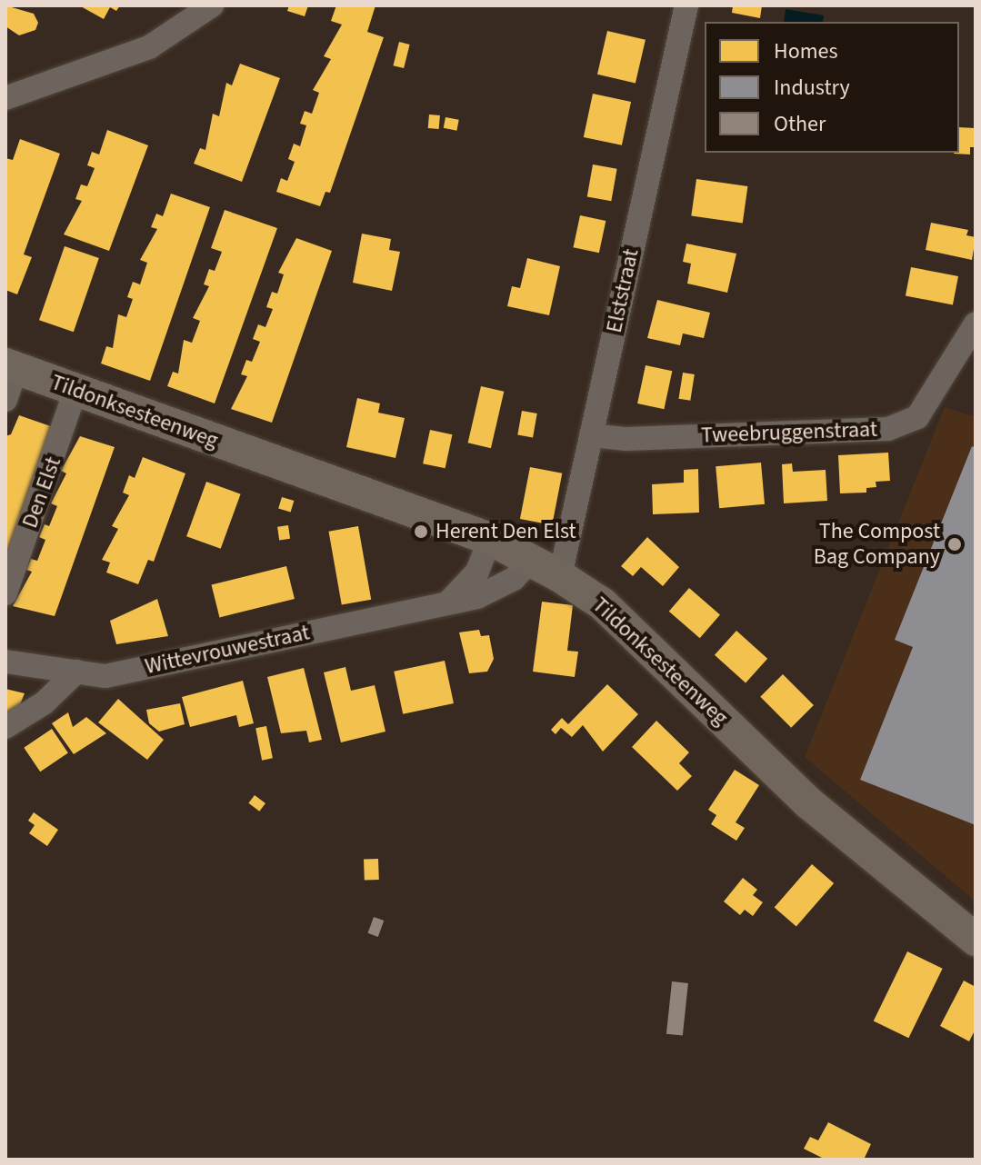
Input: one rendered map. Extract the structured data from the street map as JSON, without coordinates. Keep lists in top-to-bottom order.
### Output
{
  "streets": {
    "street": [
      "Elststraat",
      "Tildonksesteenweg",
      "Tweebruggenstraat",
      "Den Elst",
      "Wittevrouwestraat"
    ]
  },
  "crossings": [
    ["Elststraat", "Tildonksesteenweg"],
    ["Elststraat", "Tweebruggenstraat"],
    ["Tildonksesteenweg", "Den Elst"],
    ["Tildonksesteenweg", "Wittevrouwestraat"]
  ],
  "places": ["Herent Den Elst", "The Compost Bag Company"],
  "legend": ["Homes", "Industry", "Other"]
}
